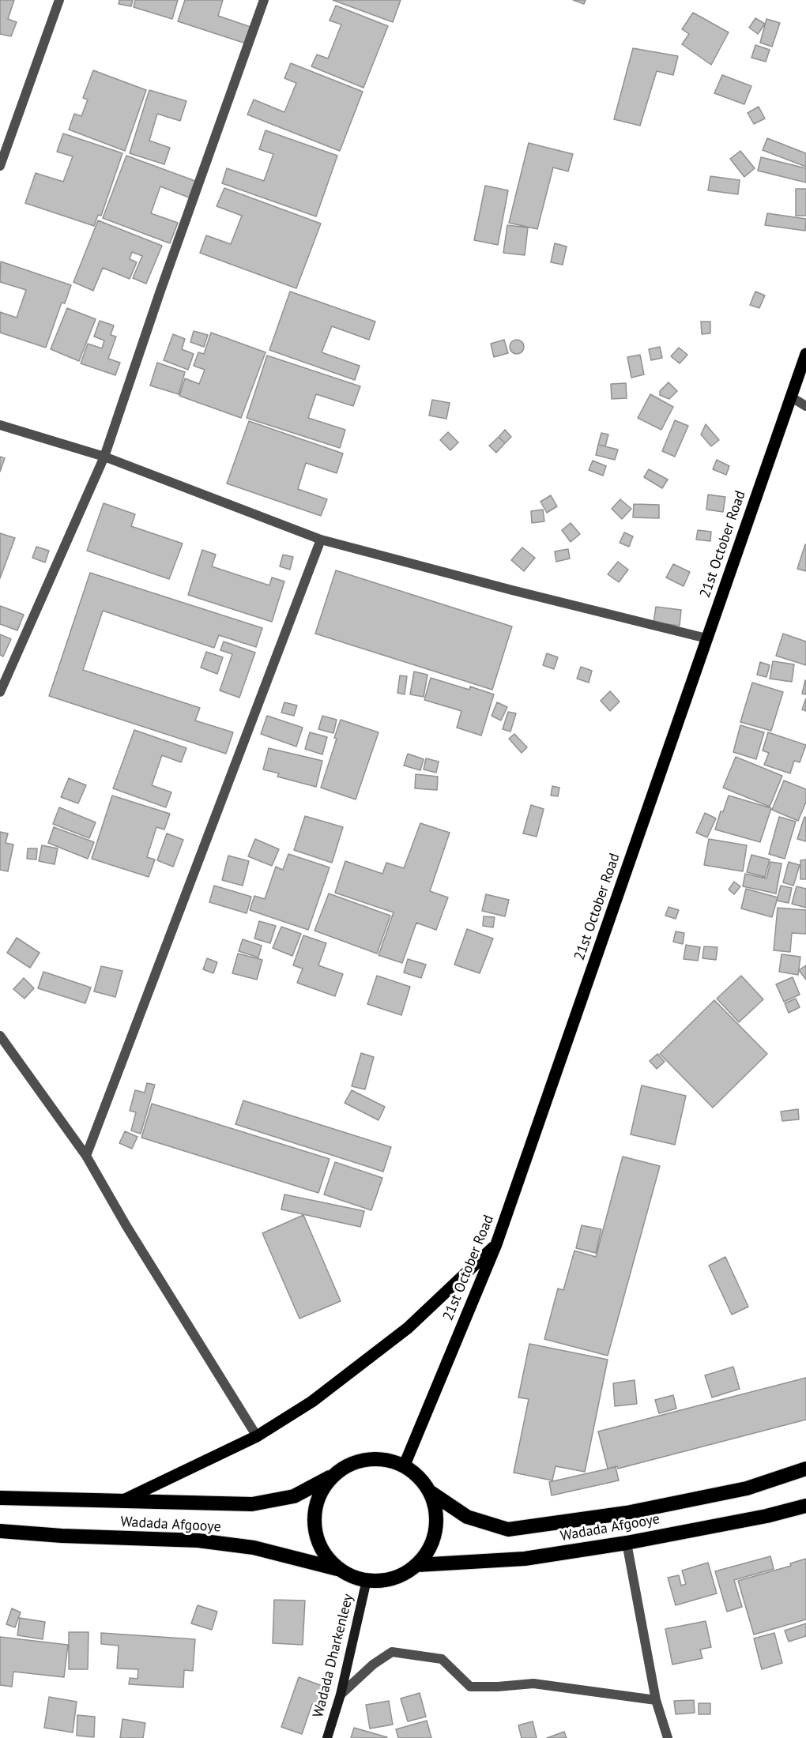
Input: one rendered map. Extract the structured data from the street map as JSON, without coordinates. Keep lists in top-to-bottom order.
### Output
{
  "streets": {
    "highway": ["Wadada Afgooye"],
    "main road": ["21st October Road", "Wadada Dharkenleey"]
  },
  "crossings": [
    ["21st October Road", "Wadada Afgooye"],
    ["21st October Road", "Wadada Dharkenleey"],
    ["Wadada Afgooye", "Wadada Dharkenleey"]
  ]
}
